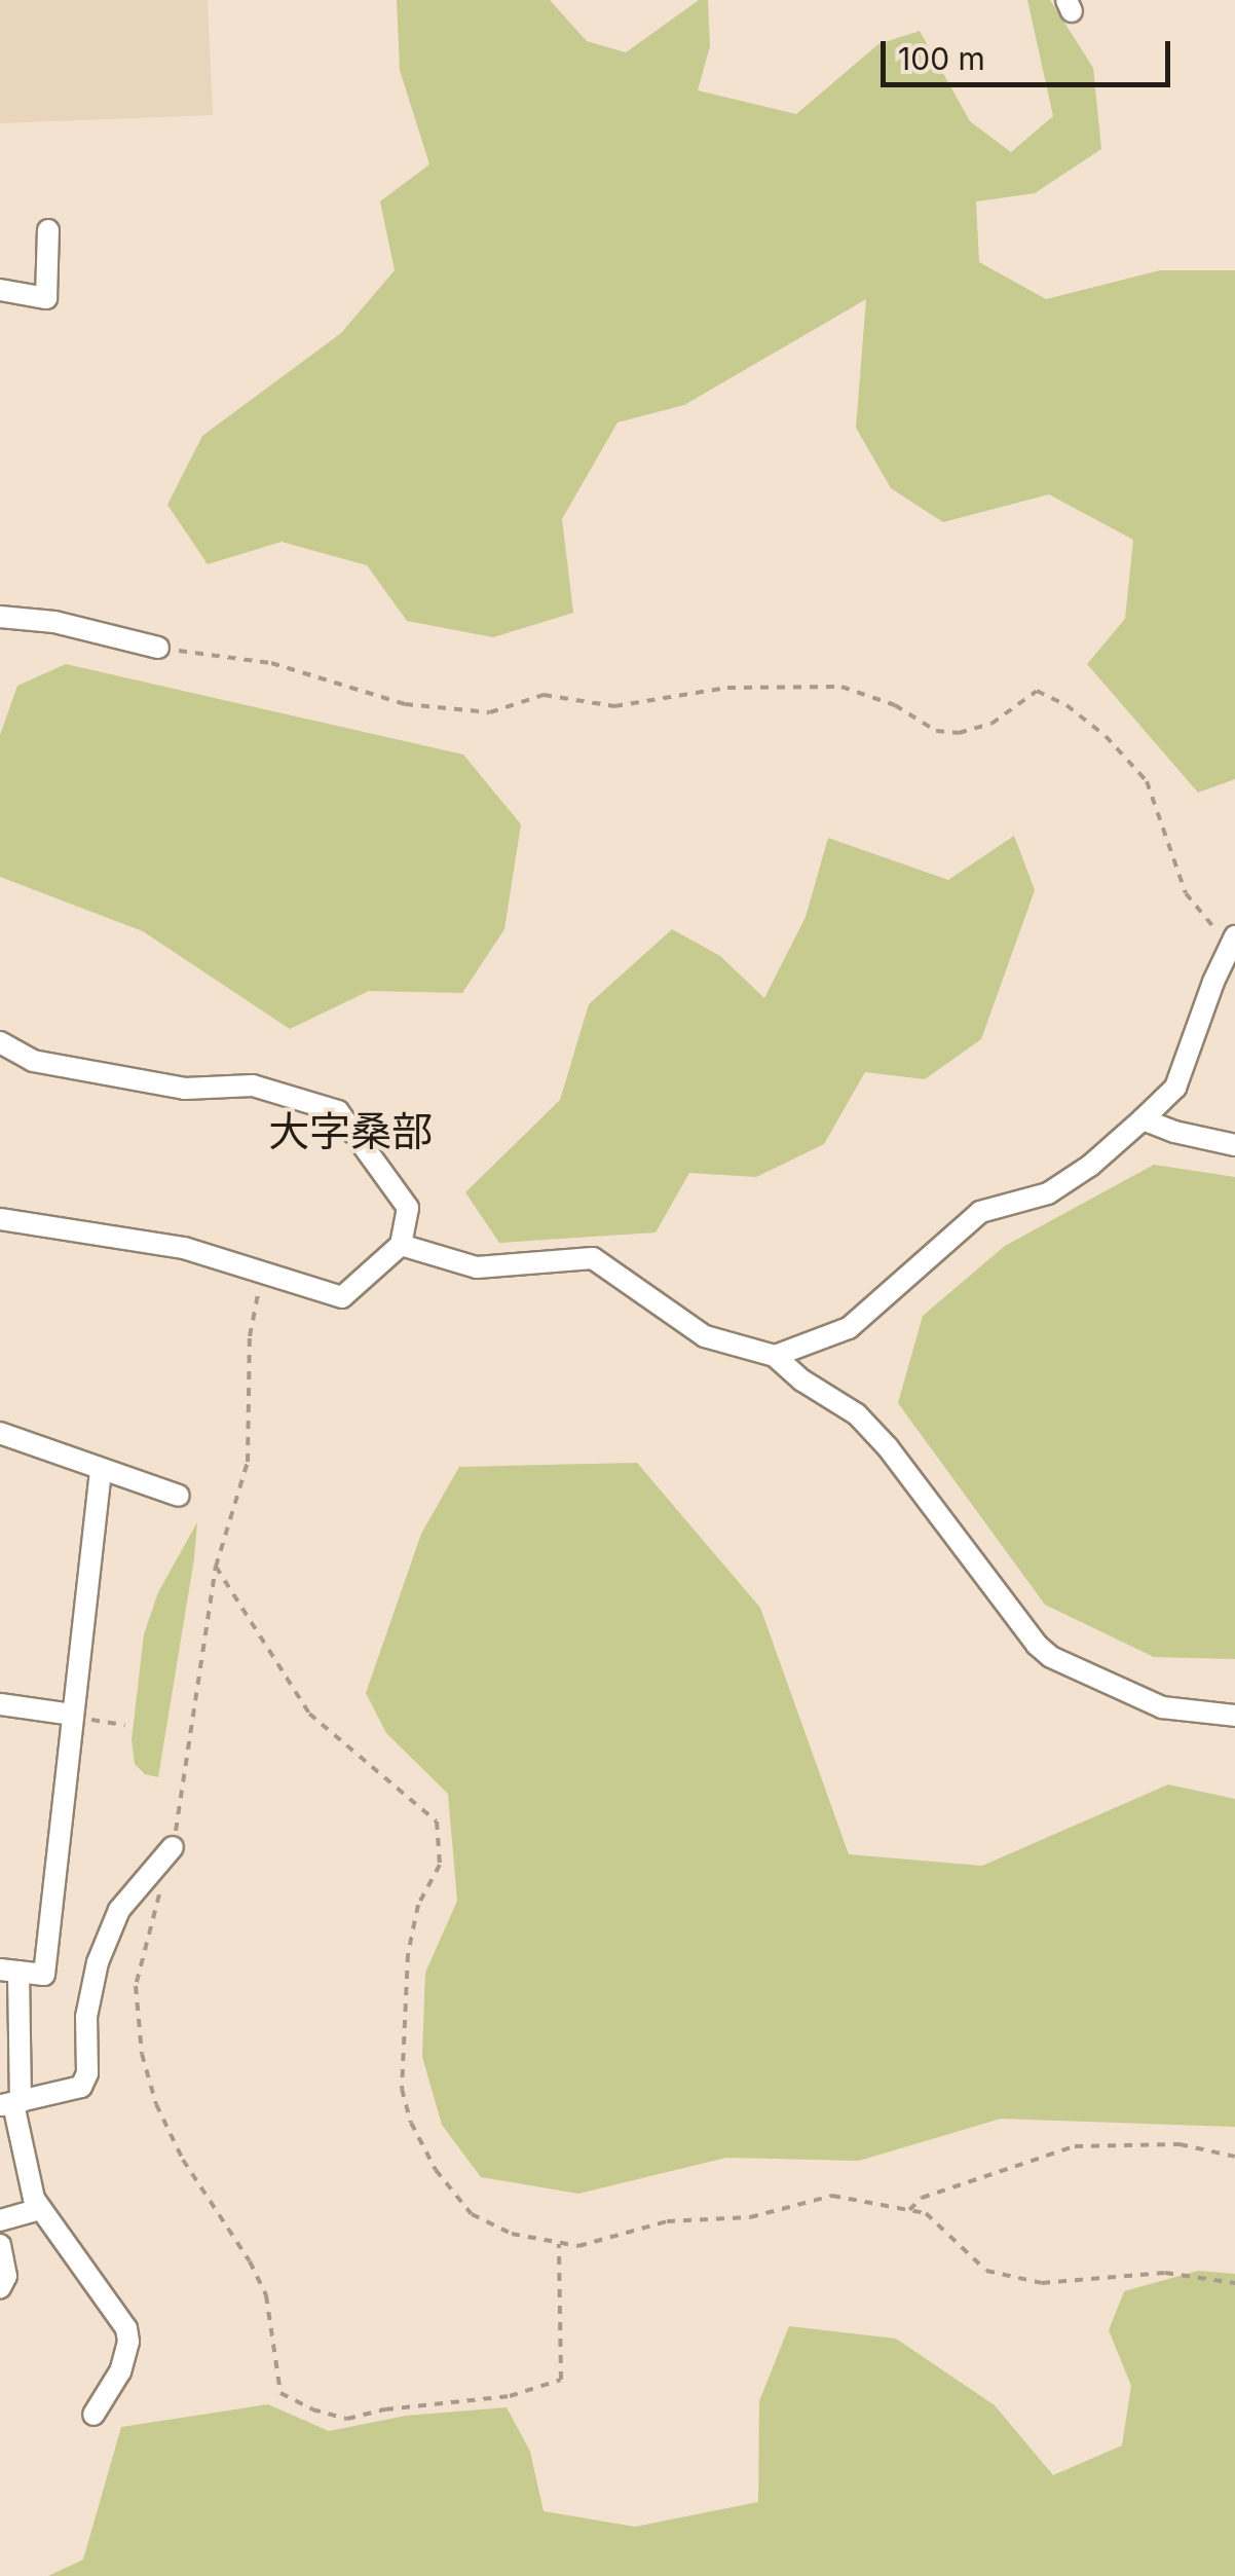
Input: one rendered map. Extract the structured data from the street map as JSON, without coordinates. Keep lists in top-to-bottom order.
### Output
{
  "districts": ["大字桑部"],
  "scale_bar": "100 m"
}
